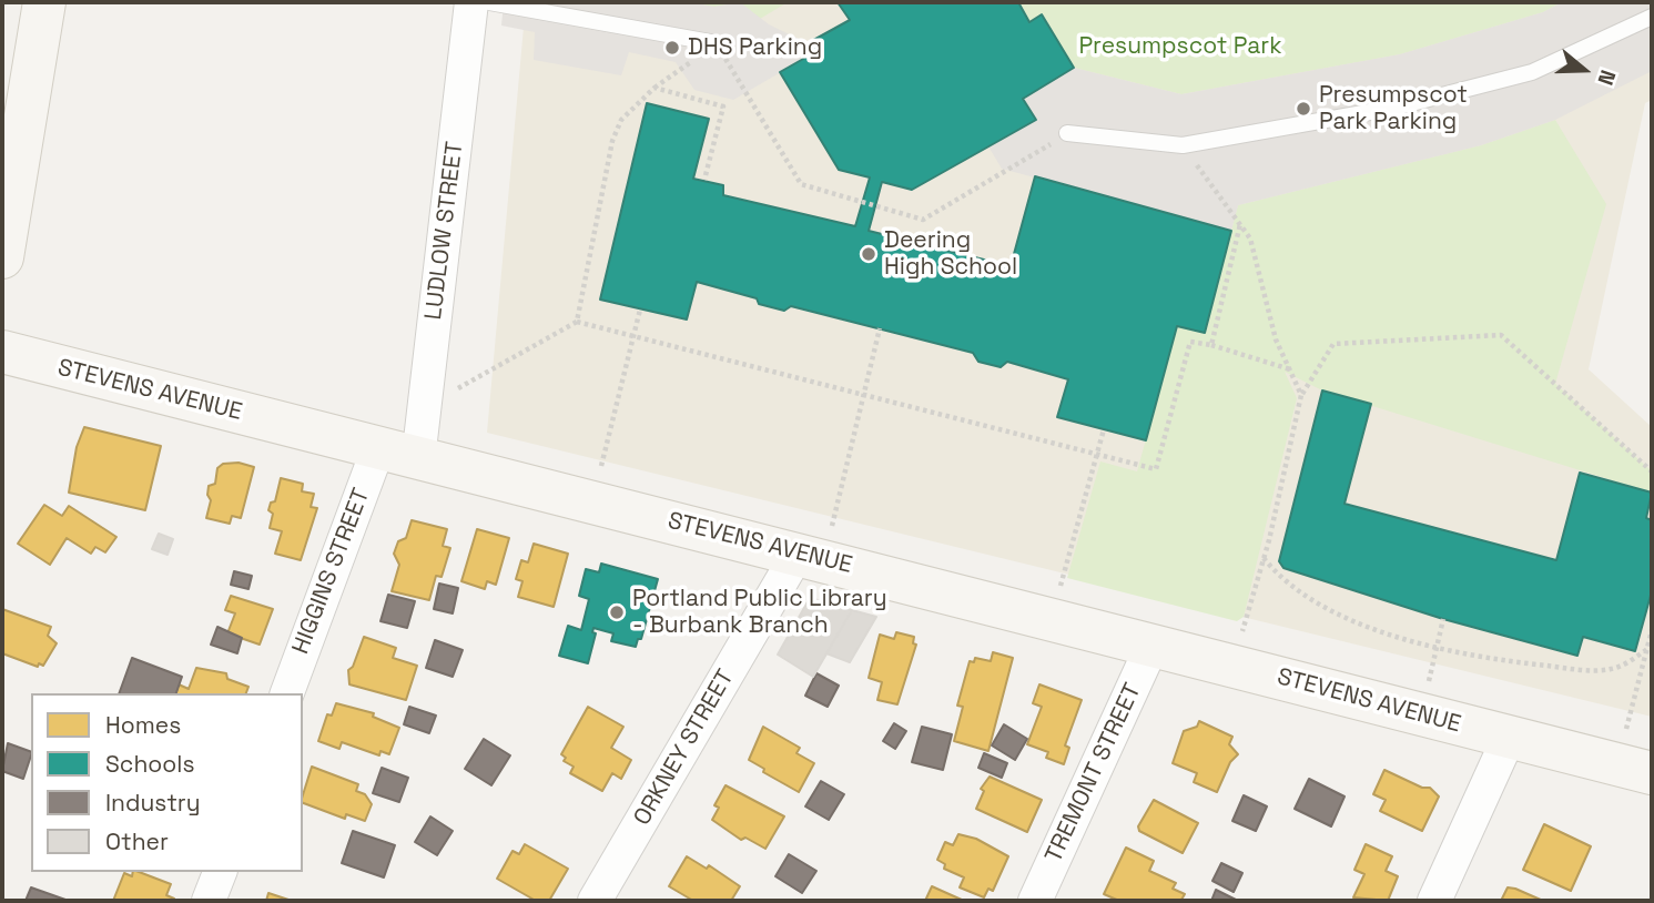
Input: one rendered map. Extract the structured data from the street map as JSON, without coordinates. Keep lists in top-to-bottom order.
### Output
{
  "streets": {
    "main road": ["STEVENS AVENUE"],
    "street": [
      "LUDLOW STREET",
      "HIGGINS STREET",
      "ORKNEY STREET",
      "TREMONT STREET"
    ]
  },
  "crossings": [
    ["LUDLOW STREET", "STEVENS AVENUE"],
    ["STEVENS AVENUE", "HIGGINS STREET"],
    ["STEVENS AVENUE", "ORKNEY STREET"],
    ["STEVENS AVENUE", "TREMONT STREET"]
  ],
  "parks": ["Presumpscot Park"],
  "places": [
    "DHS Parking",
    "Presumpscot Park Parking",
    "Deering High School",
    "Portland Public Library - Burbank Branch"
  ],
  "legend": [
    "Homes",
    "Schools",
    "Industry",
    "Other"
  ],
  "north": "right"
}
